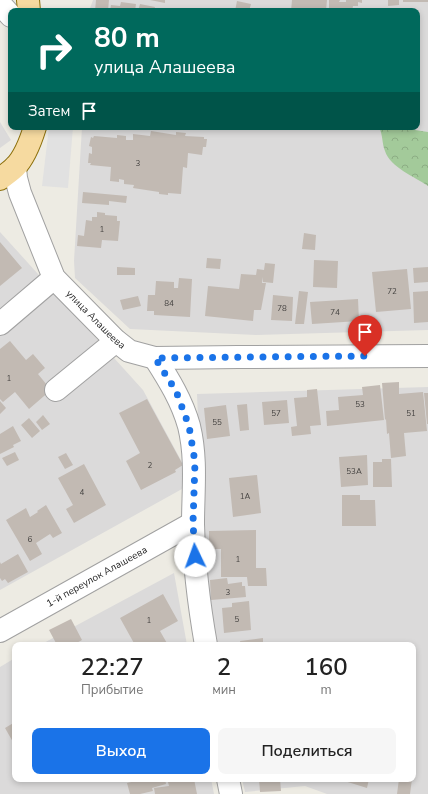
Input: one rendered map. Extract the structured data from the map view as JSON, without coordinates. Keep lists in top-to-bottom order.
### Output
{
  "streets": {
    "street": ["улица Алашеева", "1-й переулок Алашеева"]
  },
  "house_numbers": [
    "3",
    "1",
    "72",
    "84",
    "78",
    "74",
    "1",
    "53",
    "57",
    "51",
    "55",
    "2",
    "53А",
    "4",
    "1А",
    "6",
    "1",
    "3",
    "5",
    "1"
  ],
  "page": {
    "turn": ["80 m", "улица Алашеева"],
    "then": "Затем",
    "eta": [
      "22:27",
      "Прибытие",
      "2",
      "мин",
      "160",
      "m"
    ],
    "buttons": ["Выход", "Поделиться"]
  }
}
